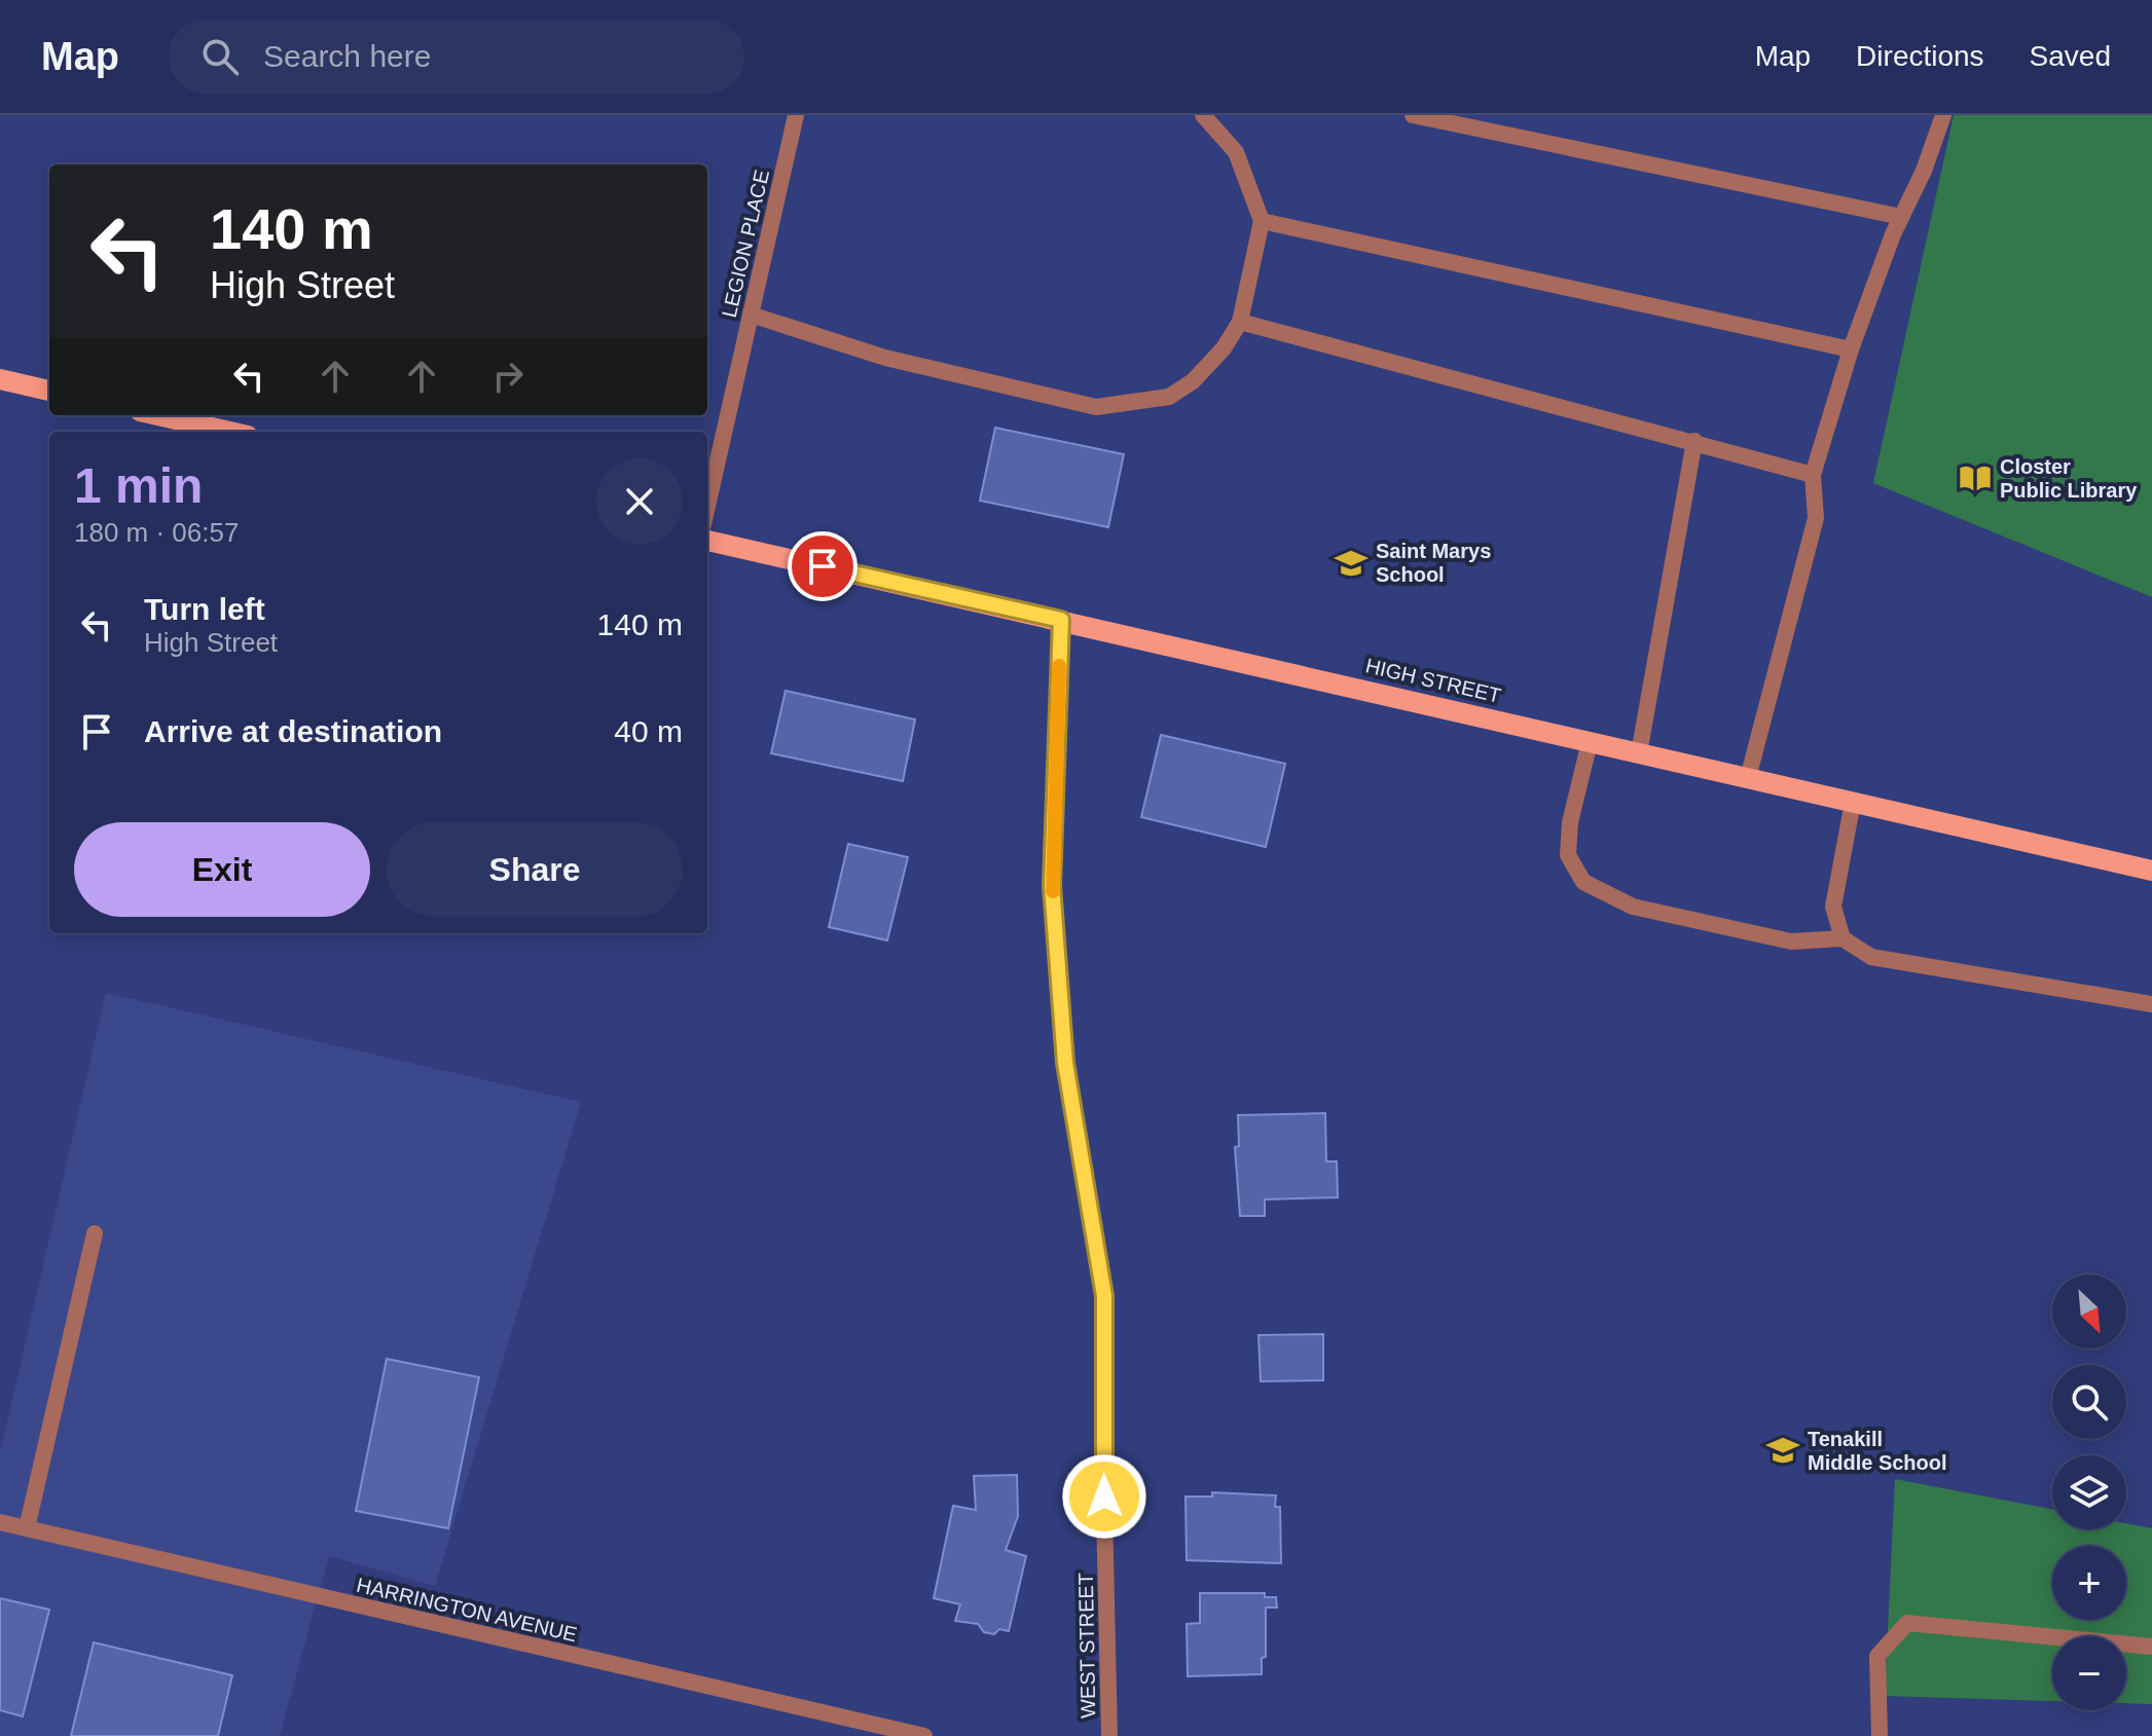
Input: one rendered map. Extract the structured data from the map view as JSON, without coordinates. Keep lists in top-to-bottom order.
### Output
{
  "streets": {
    "main road": ["HIGH STREET"],
    "street": ["LEGION PLACE", "HARRINGTON AVENUE", "WEST STREET"]
  },
  "crossings": [
    ["HIGH STREET", "WEST STREET"]
  ],
  "places": {
    "library": ["Closter Public Library"],
    "school or university": ["Saint Marys School", "Tenakill Middle School"]
  },
  "north": "bottom right",
  "page": {
    "header": "Map",
    "search": "Search here",
    "nav": ["Map", "Directions", "Saved"],
    "turn": ["140 m", "High Street"],
    "heading": ["1 min", "180 m · 06:57"],
    "list": [
      {
        "name": "Turn left",
        "note": "High Street",
        "value": "140 m"
      },
      {
        "name": "Arrive at destination",
        "value": "40 m"
      }
    ],
    "buttons": ["Exit", "Share"],
    "map_buttons": ["+", "−"]
  }
}
